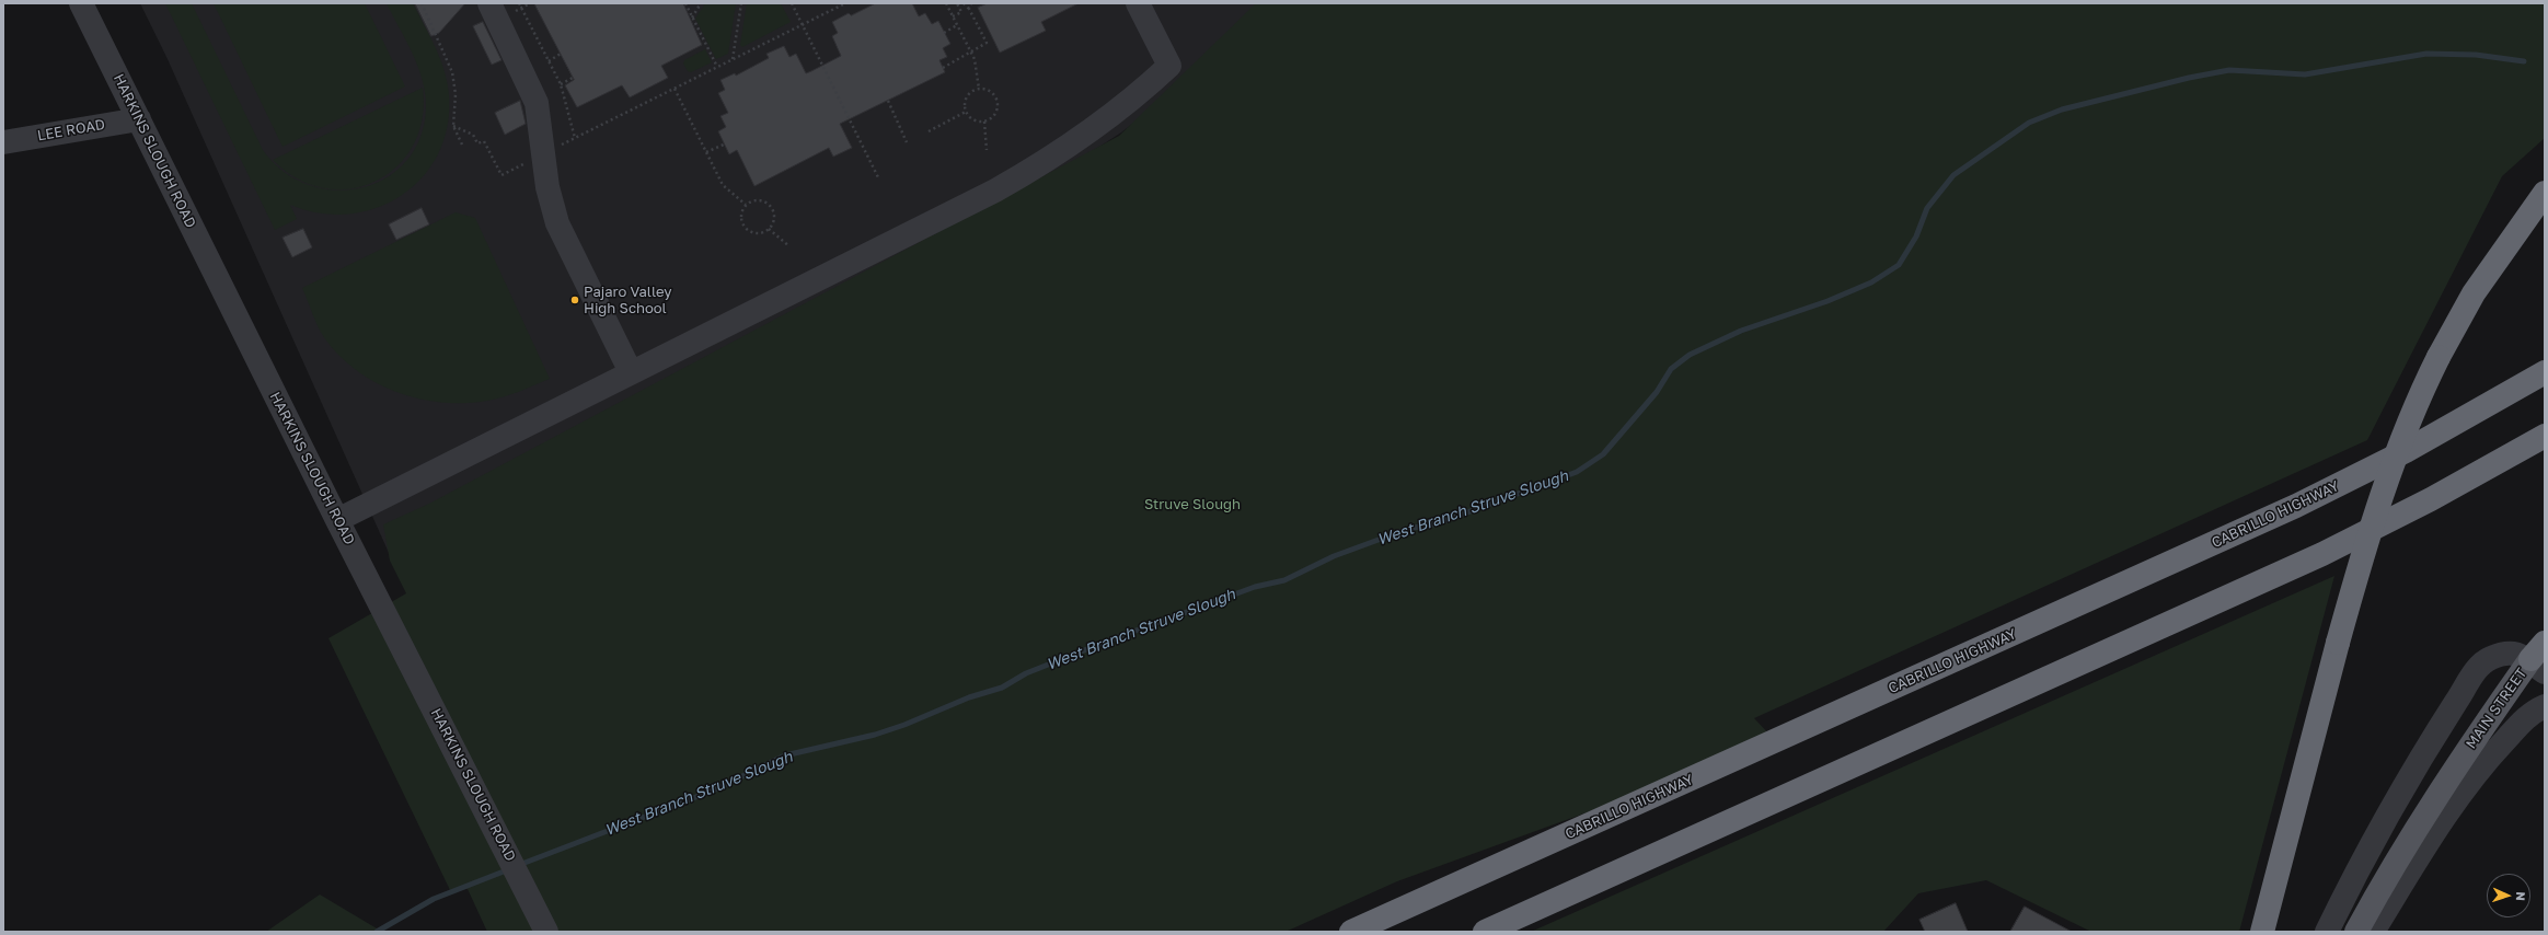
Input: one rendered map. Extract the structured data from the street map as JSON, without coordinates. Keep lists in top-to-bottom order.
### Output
{
  "streets": {
    "highway": ["CABRILLO HIGHWAY"],
    "main road": ["MAIN STREET"],
    "street": ["LEE ROAD", "HARKINS SLOUGH ROAD"]
  },
  "crossings": [
    ["LEE ROAD", "HARKINS SLOUGH ROAD"]
  ],
  "water": ["West Branch Struve Slough"],
  "parks": ["Struve Slough"],
  "places": ["Pajaro Valley High School"],
  "north": "right"
}
